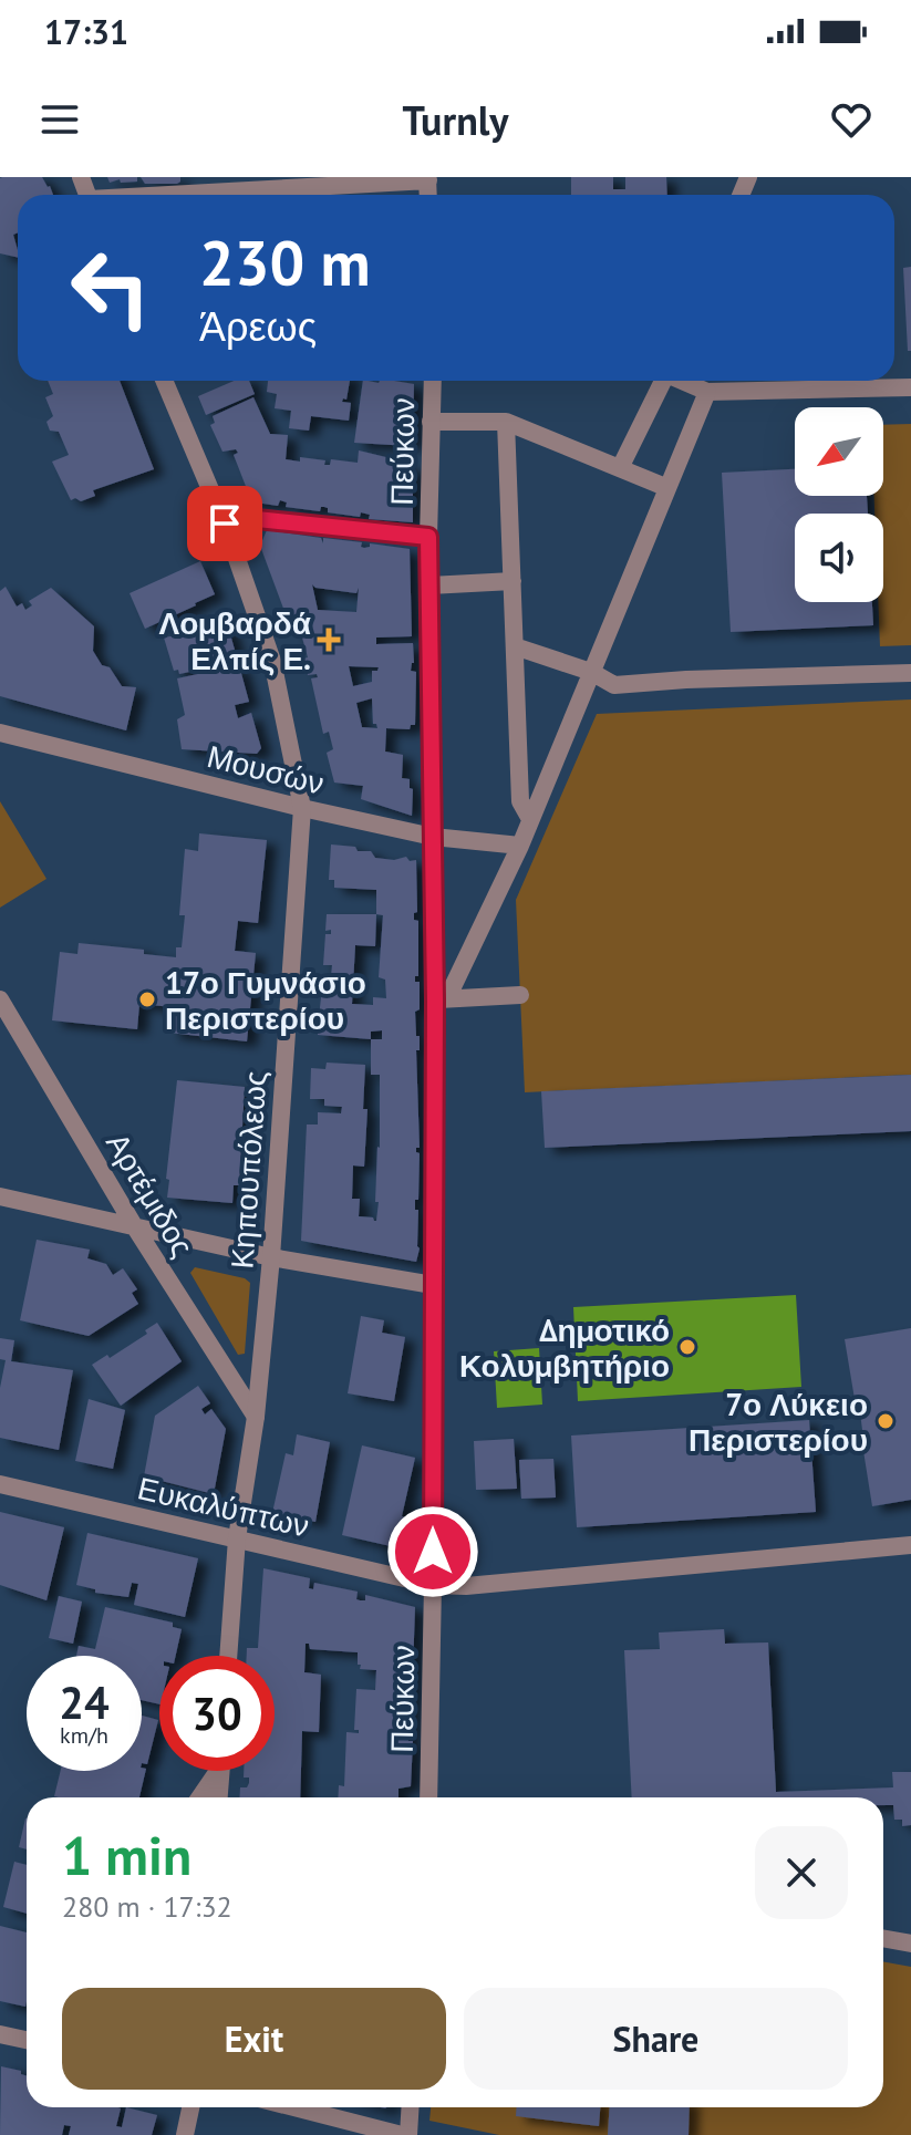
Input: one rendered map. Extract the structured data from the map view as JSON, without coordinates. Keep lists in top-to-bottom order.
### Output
{
  "streets": {
    "street": [
      "Πεύκων",
      "Μουσών",
      "Κηπουπόλεως",
      "Αρτέμιδος",
      "Ευκαλύπτων"
    ]
  },
  "crossings": [
    ["Πεύκων", "Μουσών"],
    ["Πεύκων", "Ευκαλύπτων"],
    ["Μουσών", "Κηπουπόλεως"],
    ["Κηπουπόλεως", "Αρτέμιδος"],
    ["Κηπουπόλεως", "Ευκαλύπτων"]
  ],
  "places": {
    "health": ["Λομβαρδά Ελπίς Ε."],
    "other": ["17ο Γυμνάσιο Περιστερίου", "Δημοτικό Κολυμβητήριο", "7ο Λύκειο Περιστερίου"]
  },
  "north": "bottom left",
  "page": {
    "status": "17:31",
    "header": "Turnly",
    "turn": ["230 m", "Άρεως"],
    "speed": "24 km/h",
    "limit": "30",
    "heading": ["1 min", "280 m · 17:32"],
    "buttons": ["Exit", "Share"]
  }
}
